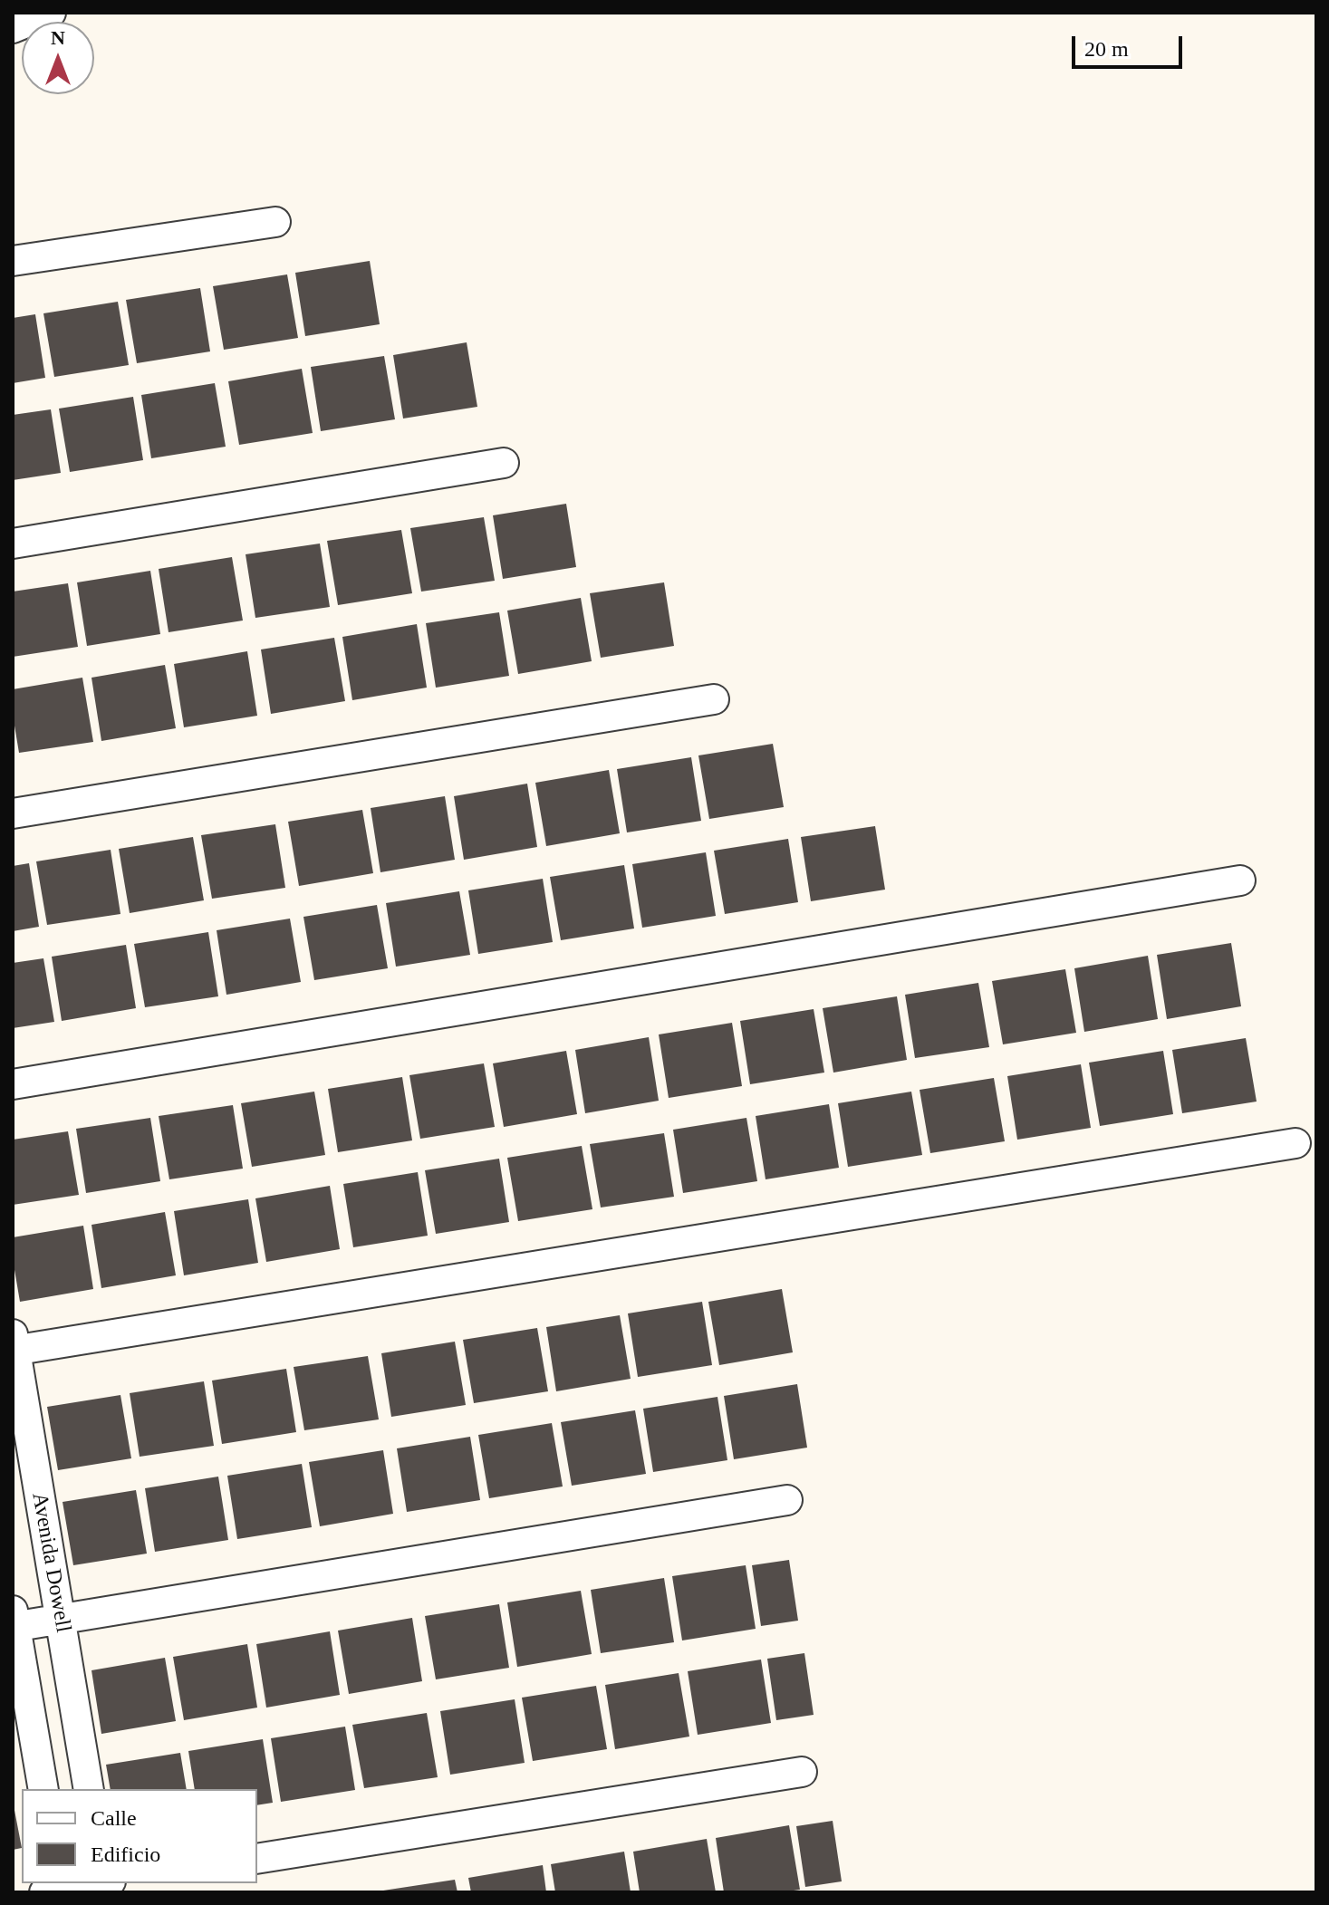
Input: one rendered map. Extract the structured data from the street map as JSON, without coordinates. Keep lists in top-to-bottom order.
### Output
{
  "streets": {
    "street": ["Avenida Dowell"]
  },
  "legend": ["Calle", "Edificio"],
  "scale_bar": "20 m",
  "north": "top"
}
